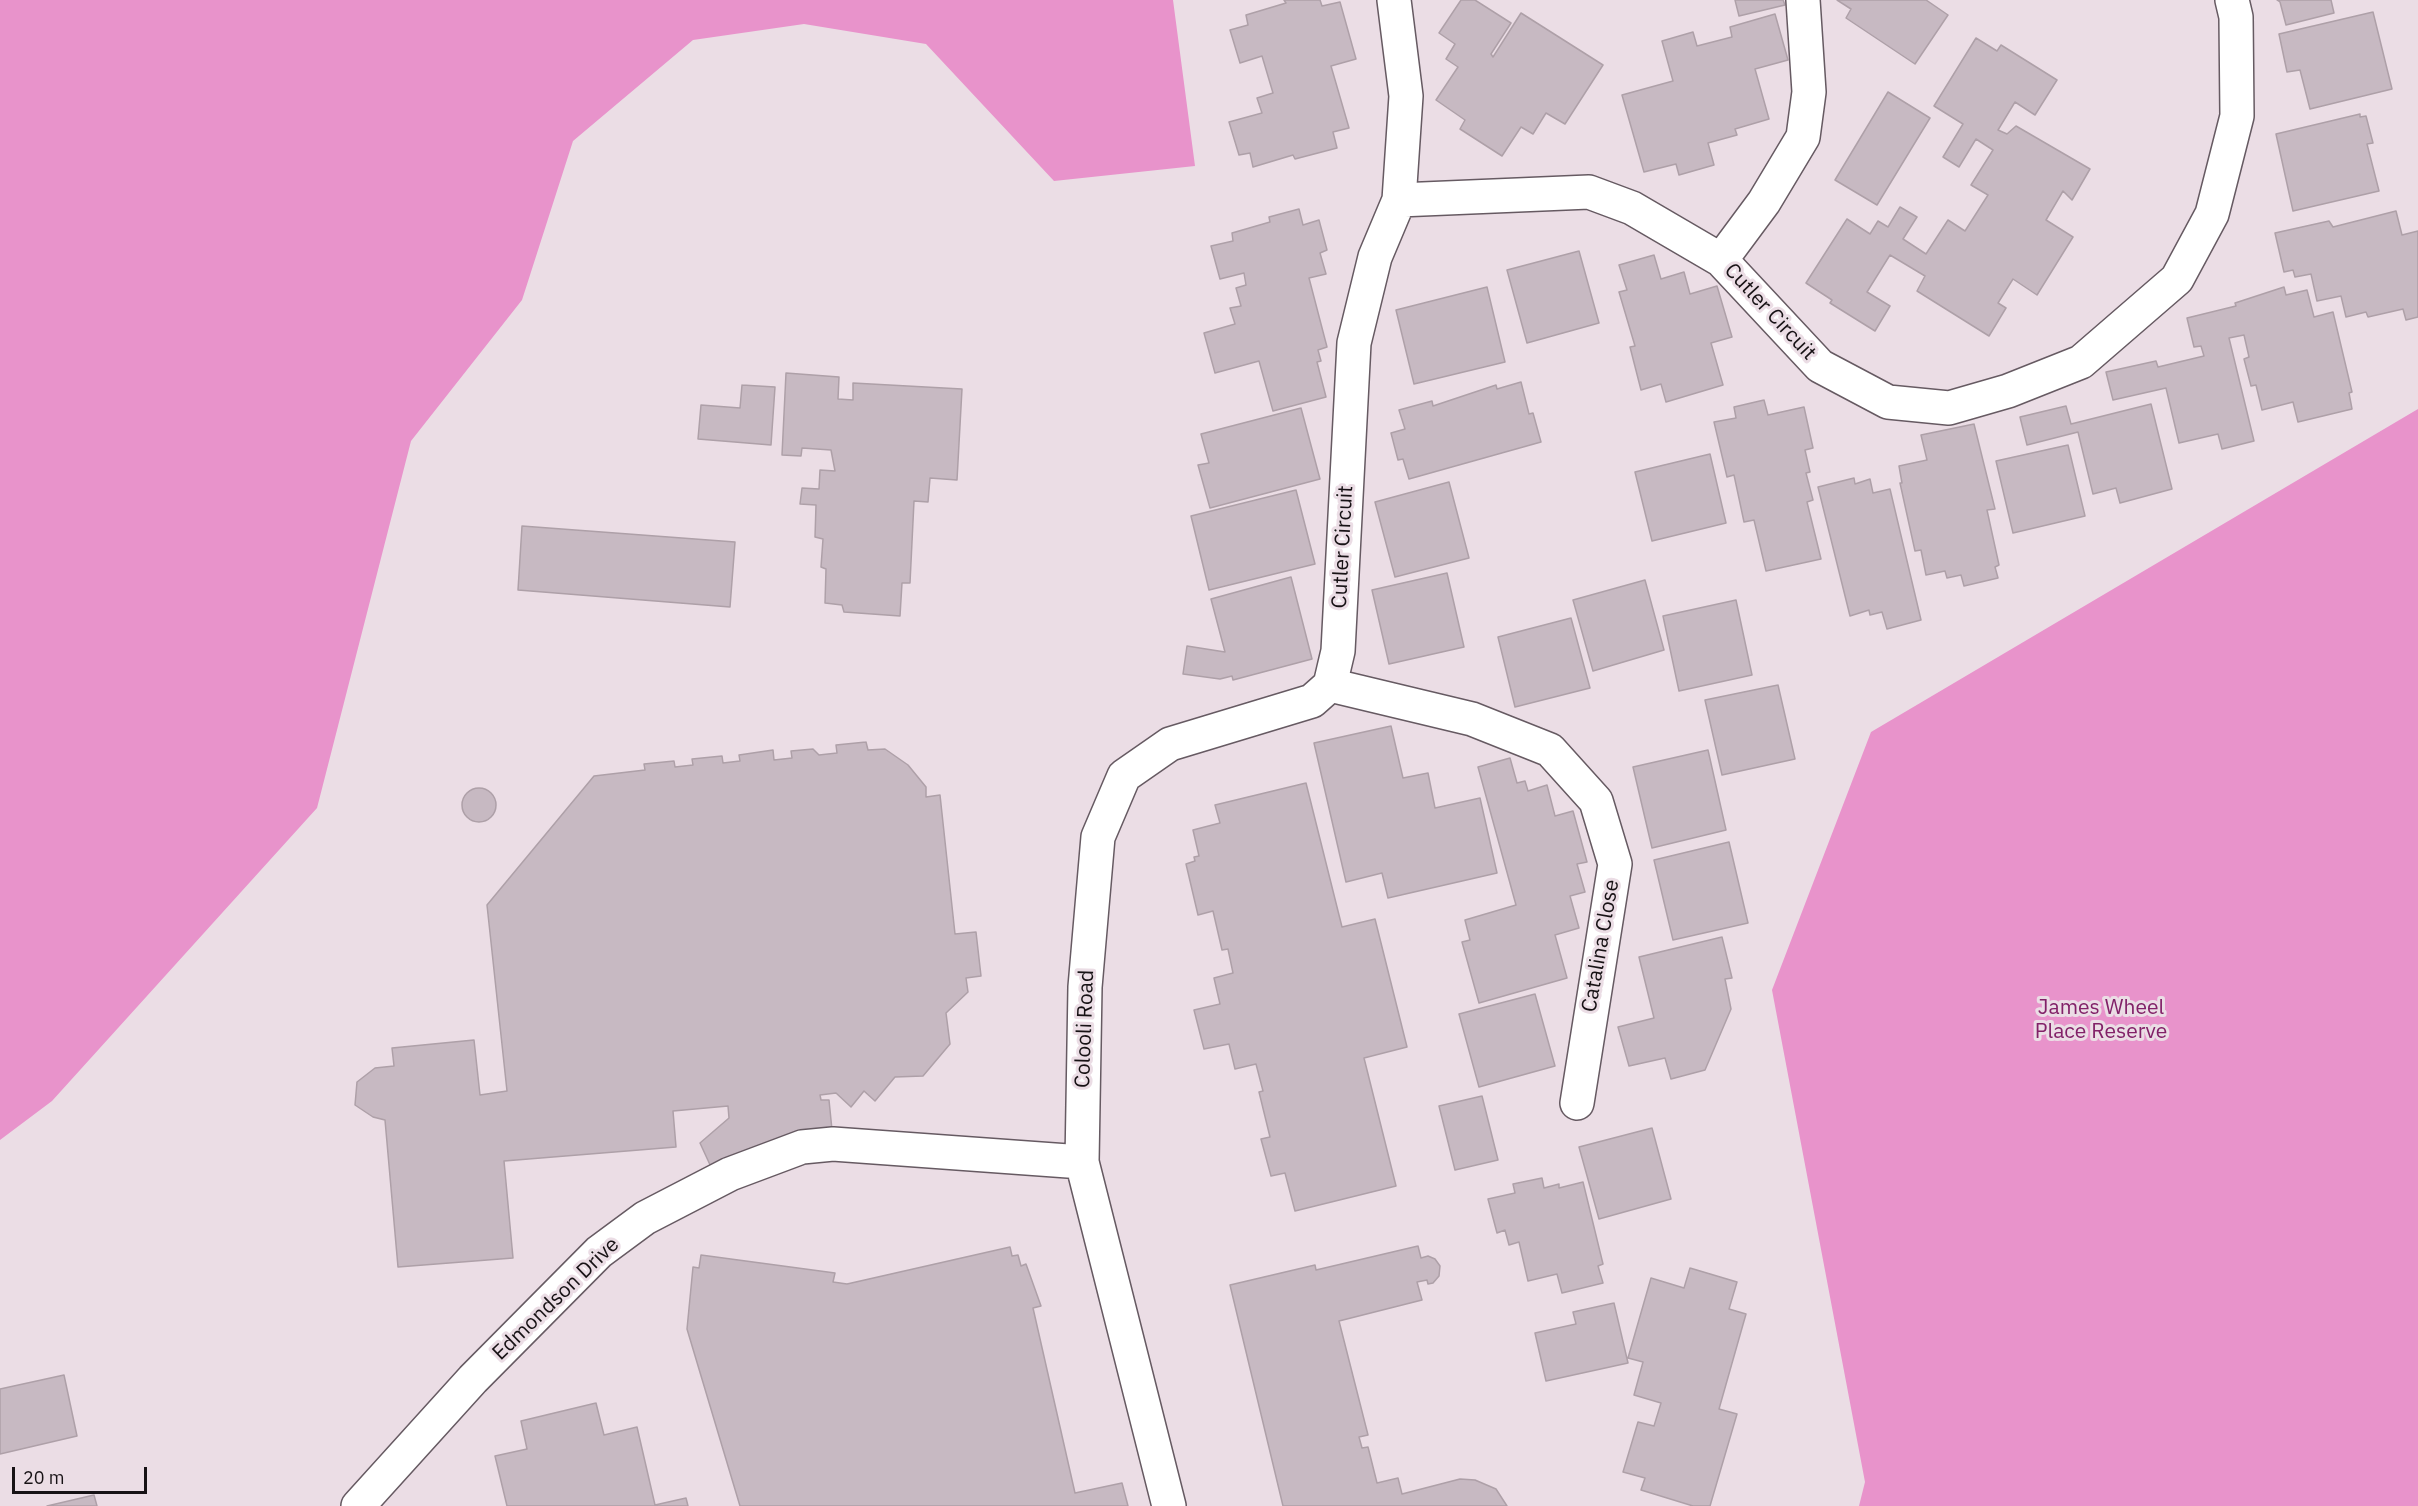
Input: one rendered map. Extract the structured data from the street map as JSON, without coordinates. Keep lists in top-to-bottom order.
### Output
{
  "streets": {
    "street": [
      "Cutler Circuit",
      "Catalina Close",
      "Colooli Road",
      "Edmondson Drive"
    ]
  },
  "crossings": [
    ["Cutler Circuit", "Catalina Close"],
    ["Cutler Circuit", "Colooli Road"],
    ["Catalina Close", "Colooli Road"],
    ["Colooli Road", "Edmondson Drive"]
  ],
  "parks": ["James Wheel Place Reserve"],
  "scale_bar": "20 m"
}
